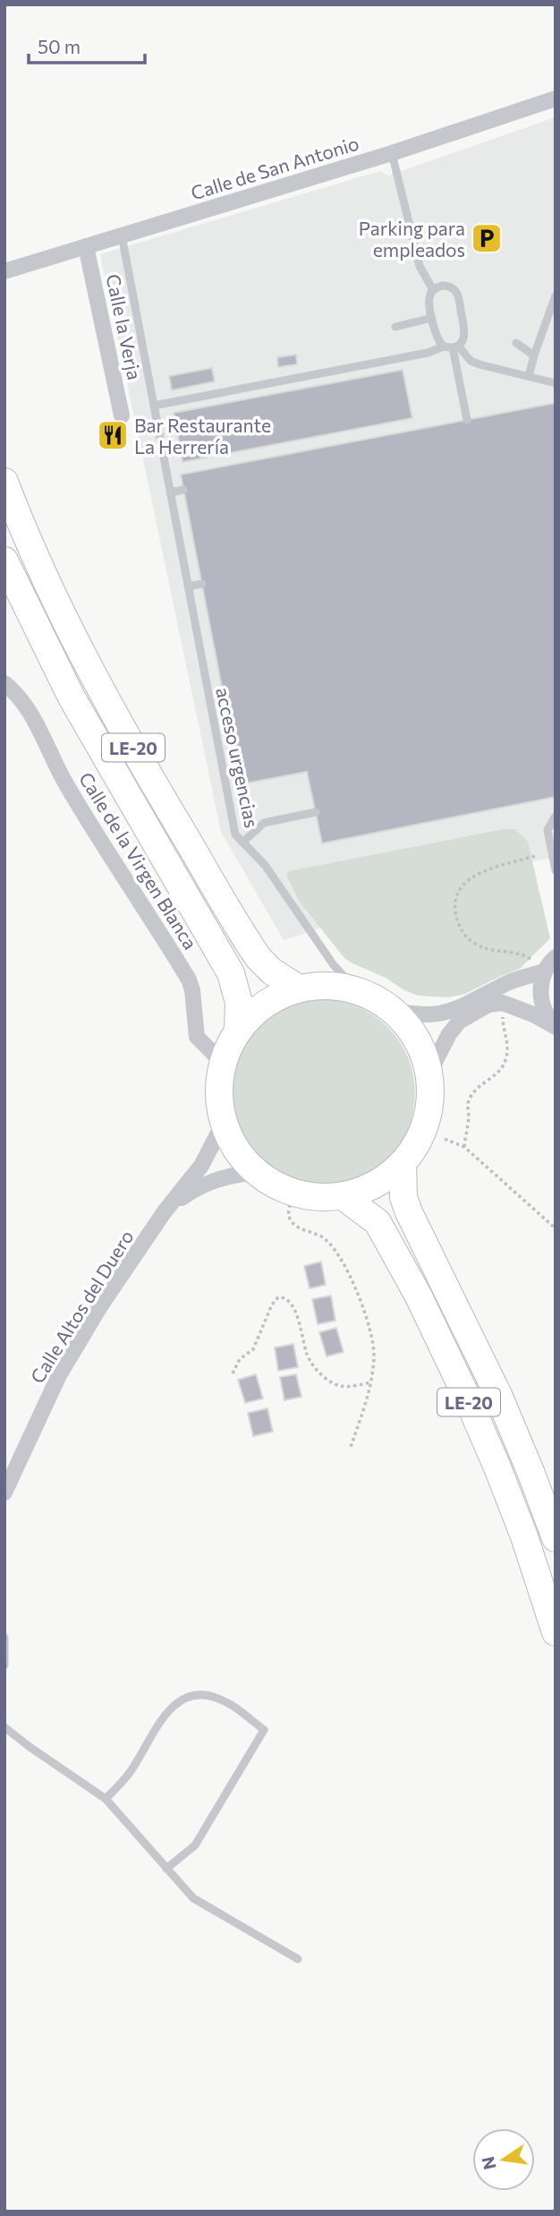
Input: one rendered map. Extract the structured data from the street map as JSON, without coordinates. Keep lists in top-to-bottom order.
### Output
{
  "streets": {
    "highway": ["LE-20"],
    "street": [
      "Calle de San Antonio",
      "Calle la Verja",
      "Calle de la Virgen Blanca",
      "Calle Altos del Duero"
    ],
    "lane": ["acceso urgencias"]
  },
  "crossings": [
    ["Calle de San Antonio", "Calle la Verja"],
    ["Calle de San Antonio", "acceso urgencias"],
    ["LE-20", "acceso urgencias"],
    ["LE-20", "Calle de la Virgen Blanca"],
    ["LE-20", "Calle Altos del Duero"],
    ["acceso urgencias", "Calle de la Virgen Blanca"],
    ["acceso urgencias", "Calle Altos del Duero"],
    ["Calle de la Virgen Blanca", "Calle Altos del Duero"]
  ],
  "places": {
    "parking": ["Parking para empleados"],
    "restaurant": ["Bar Restaurante La Herrería"]
  },
  "scale_bar": "50 m",
  "north": "left"
}
